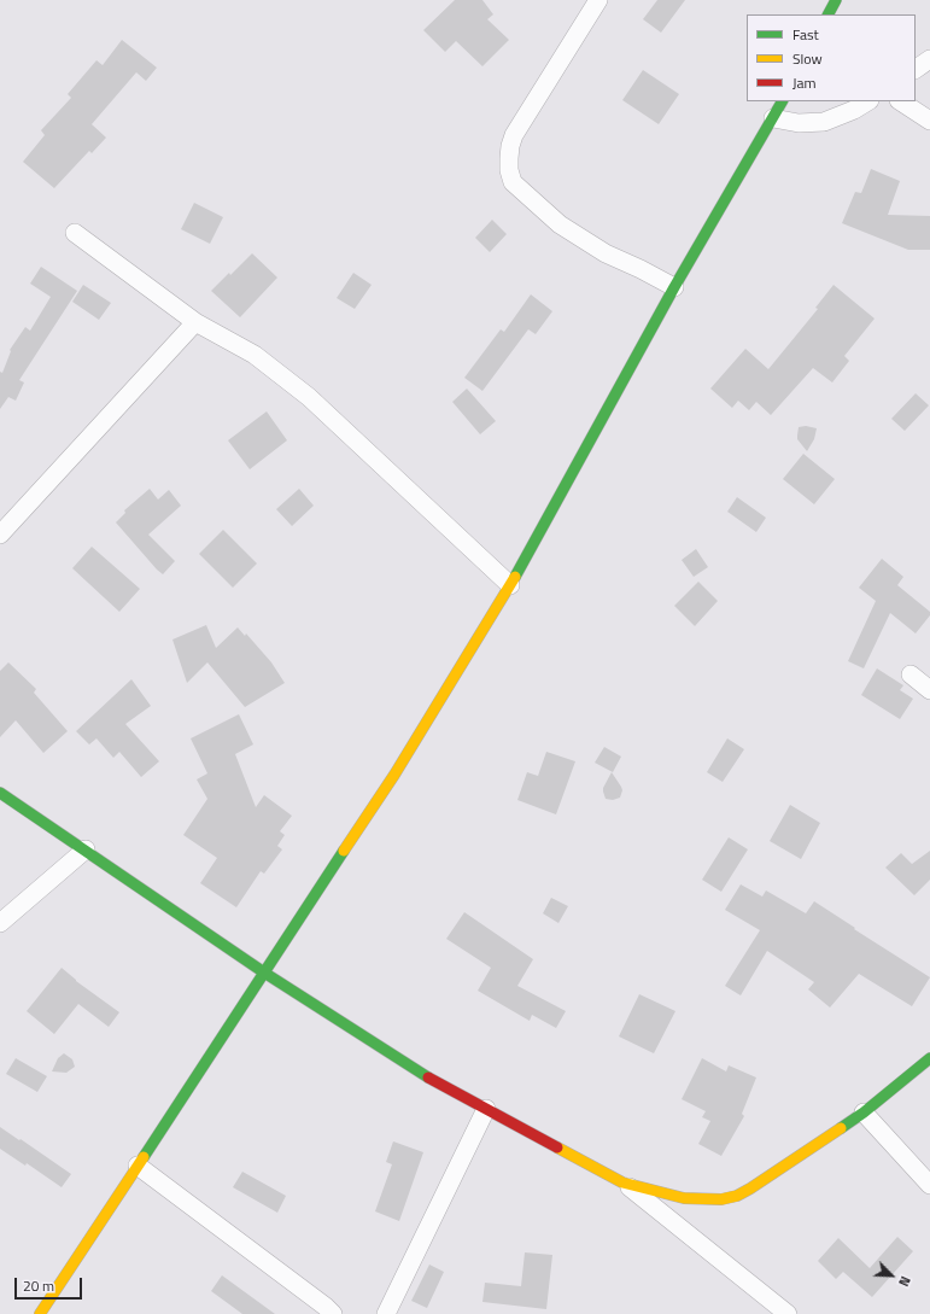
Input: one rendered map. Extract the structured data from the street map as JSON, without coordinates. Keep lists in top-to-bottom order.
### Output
{
  "legend": ["Fast", "Slow", "Jam"],
  "scale_bar": "20 m",
  "north": "bottom right"
}
